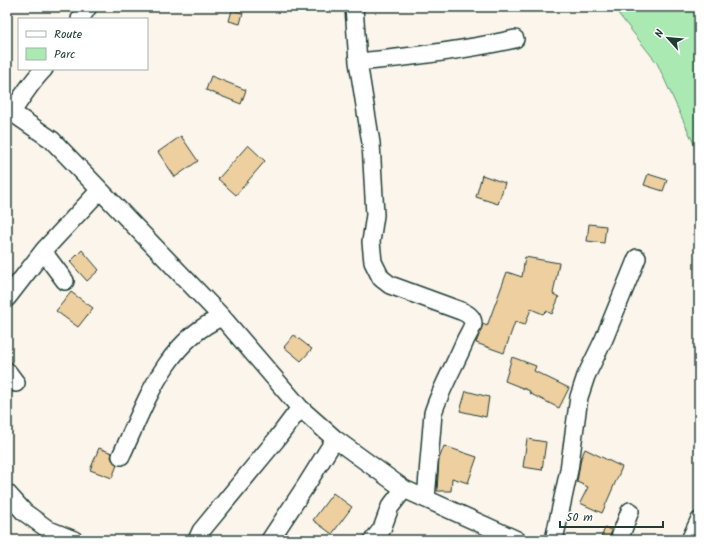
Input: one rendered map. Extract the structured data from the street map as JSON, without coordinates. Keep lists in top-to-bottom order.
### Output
{
  "legend": ["Route", "Parc"],
  "scale_bar": "50 m",
  "north": "top left"
}
